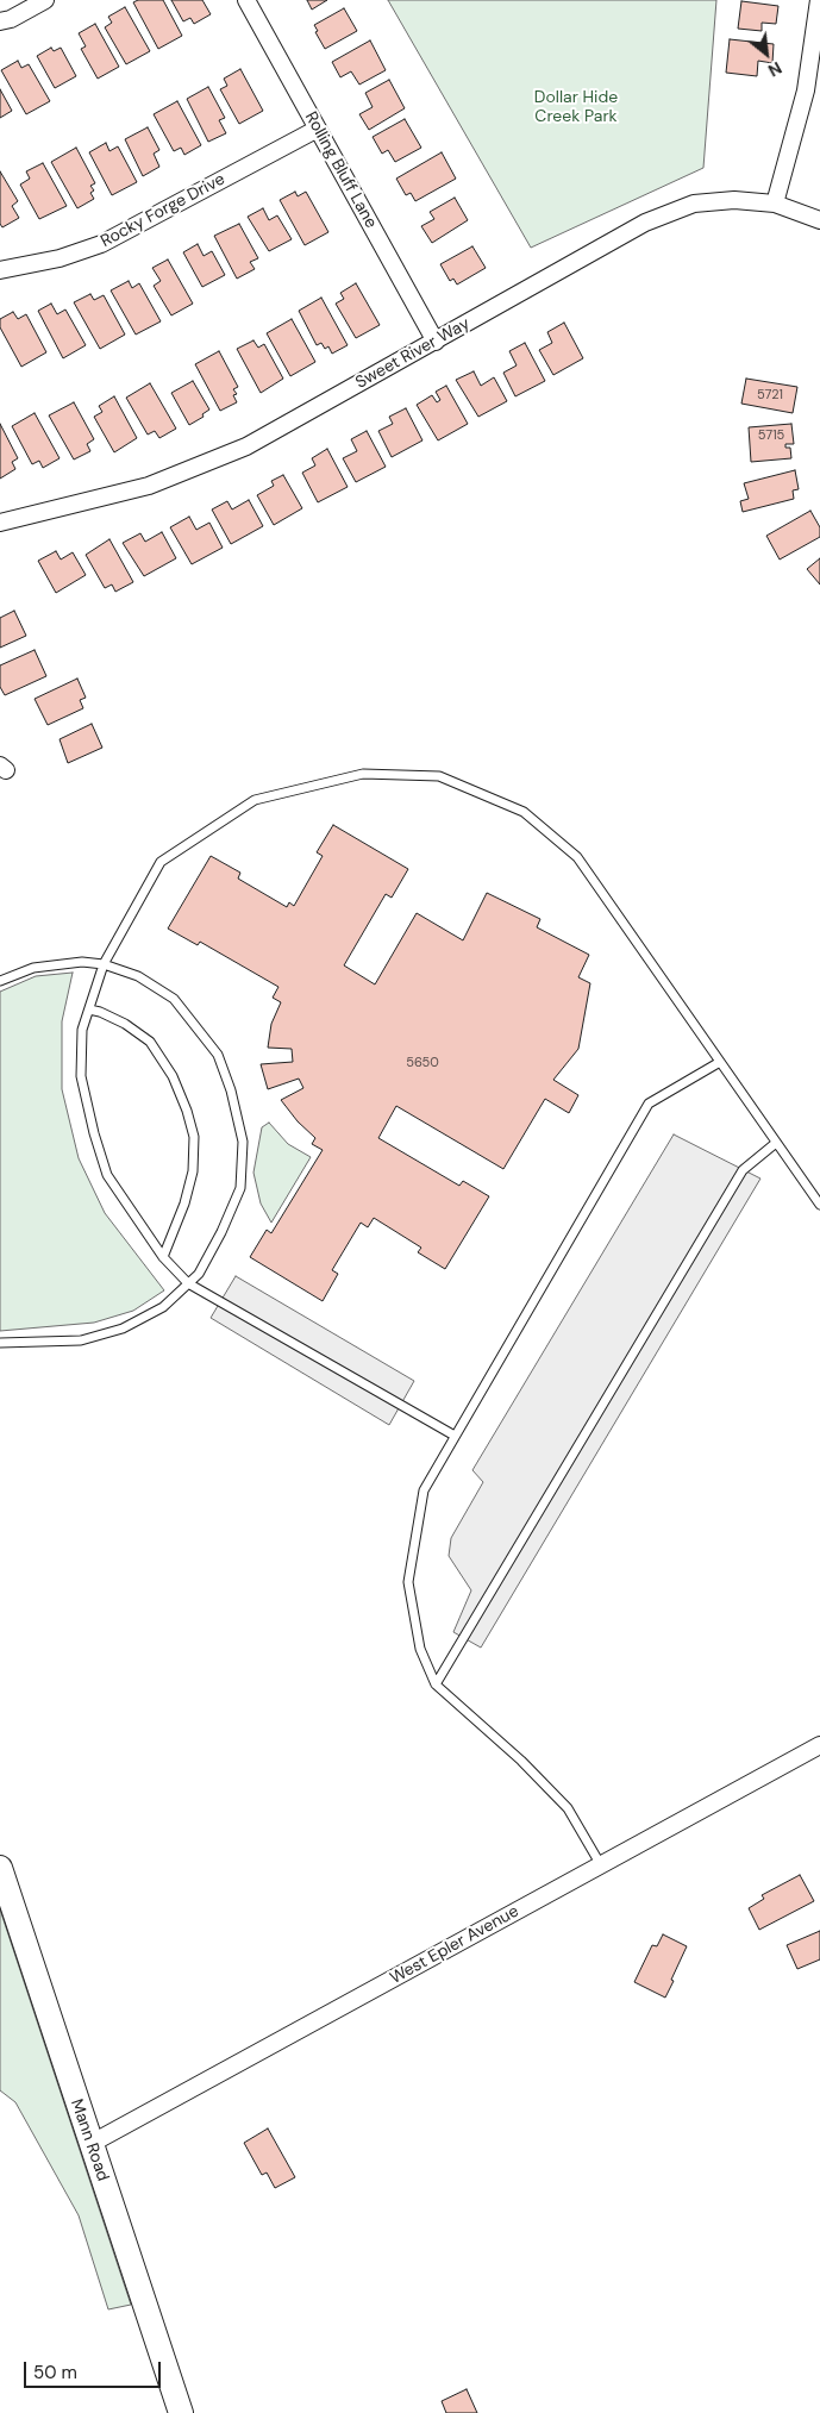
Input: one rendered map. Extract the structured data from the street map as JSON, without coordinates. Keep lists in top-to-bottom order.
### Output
{
  "streets": {
    "main road": ["Mann Road"],
    "street": [
      "Rolling Bluff Lane",
      "Rocky Forge Drive",
      "Sweet River Way",
      "West Epler Avenue"
    ]
  },
  "crossings": [
    ["Rolling Bluff Lane", "Rocky Forge Drive"],
    ["Rolling Bluff Lane", "Sweet River Way"],
    ["West Epler Avenue", "Mann Road"]
  ],
  "parks": ["Dollar Hide Creek Park"],
  "house_numbers": ["5721", "5715", "5650"],
  "scale_bar": "50 m",
  "north": "bottom right"
}
